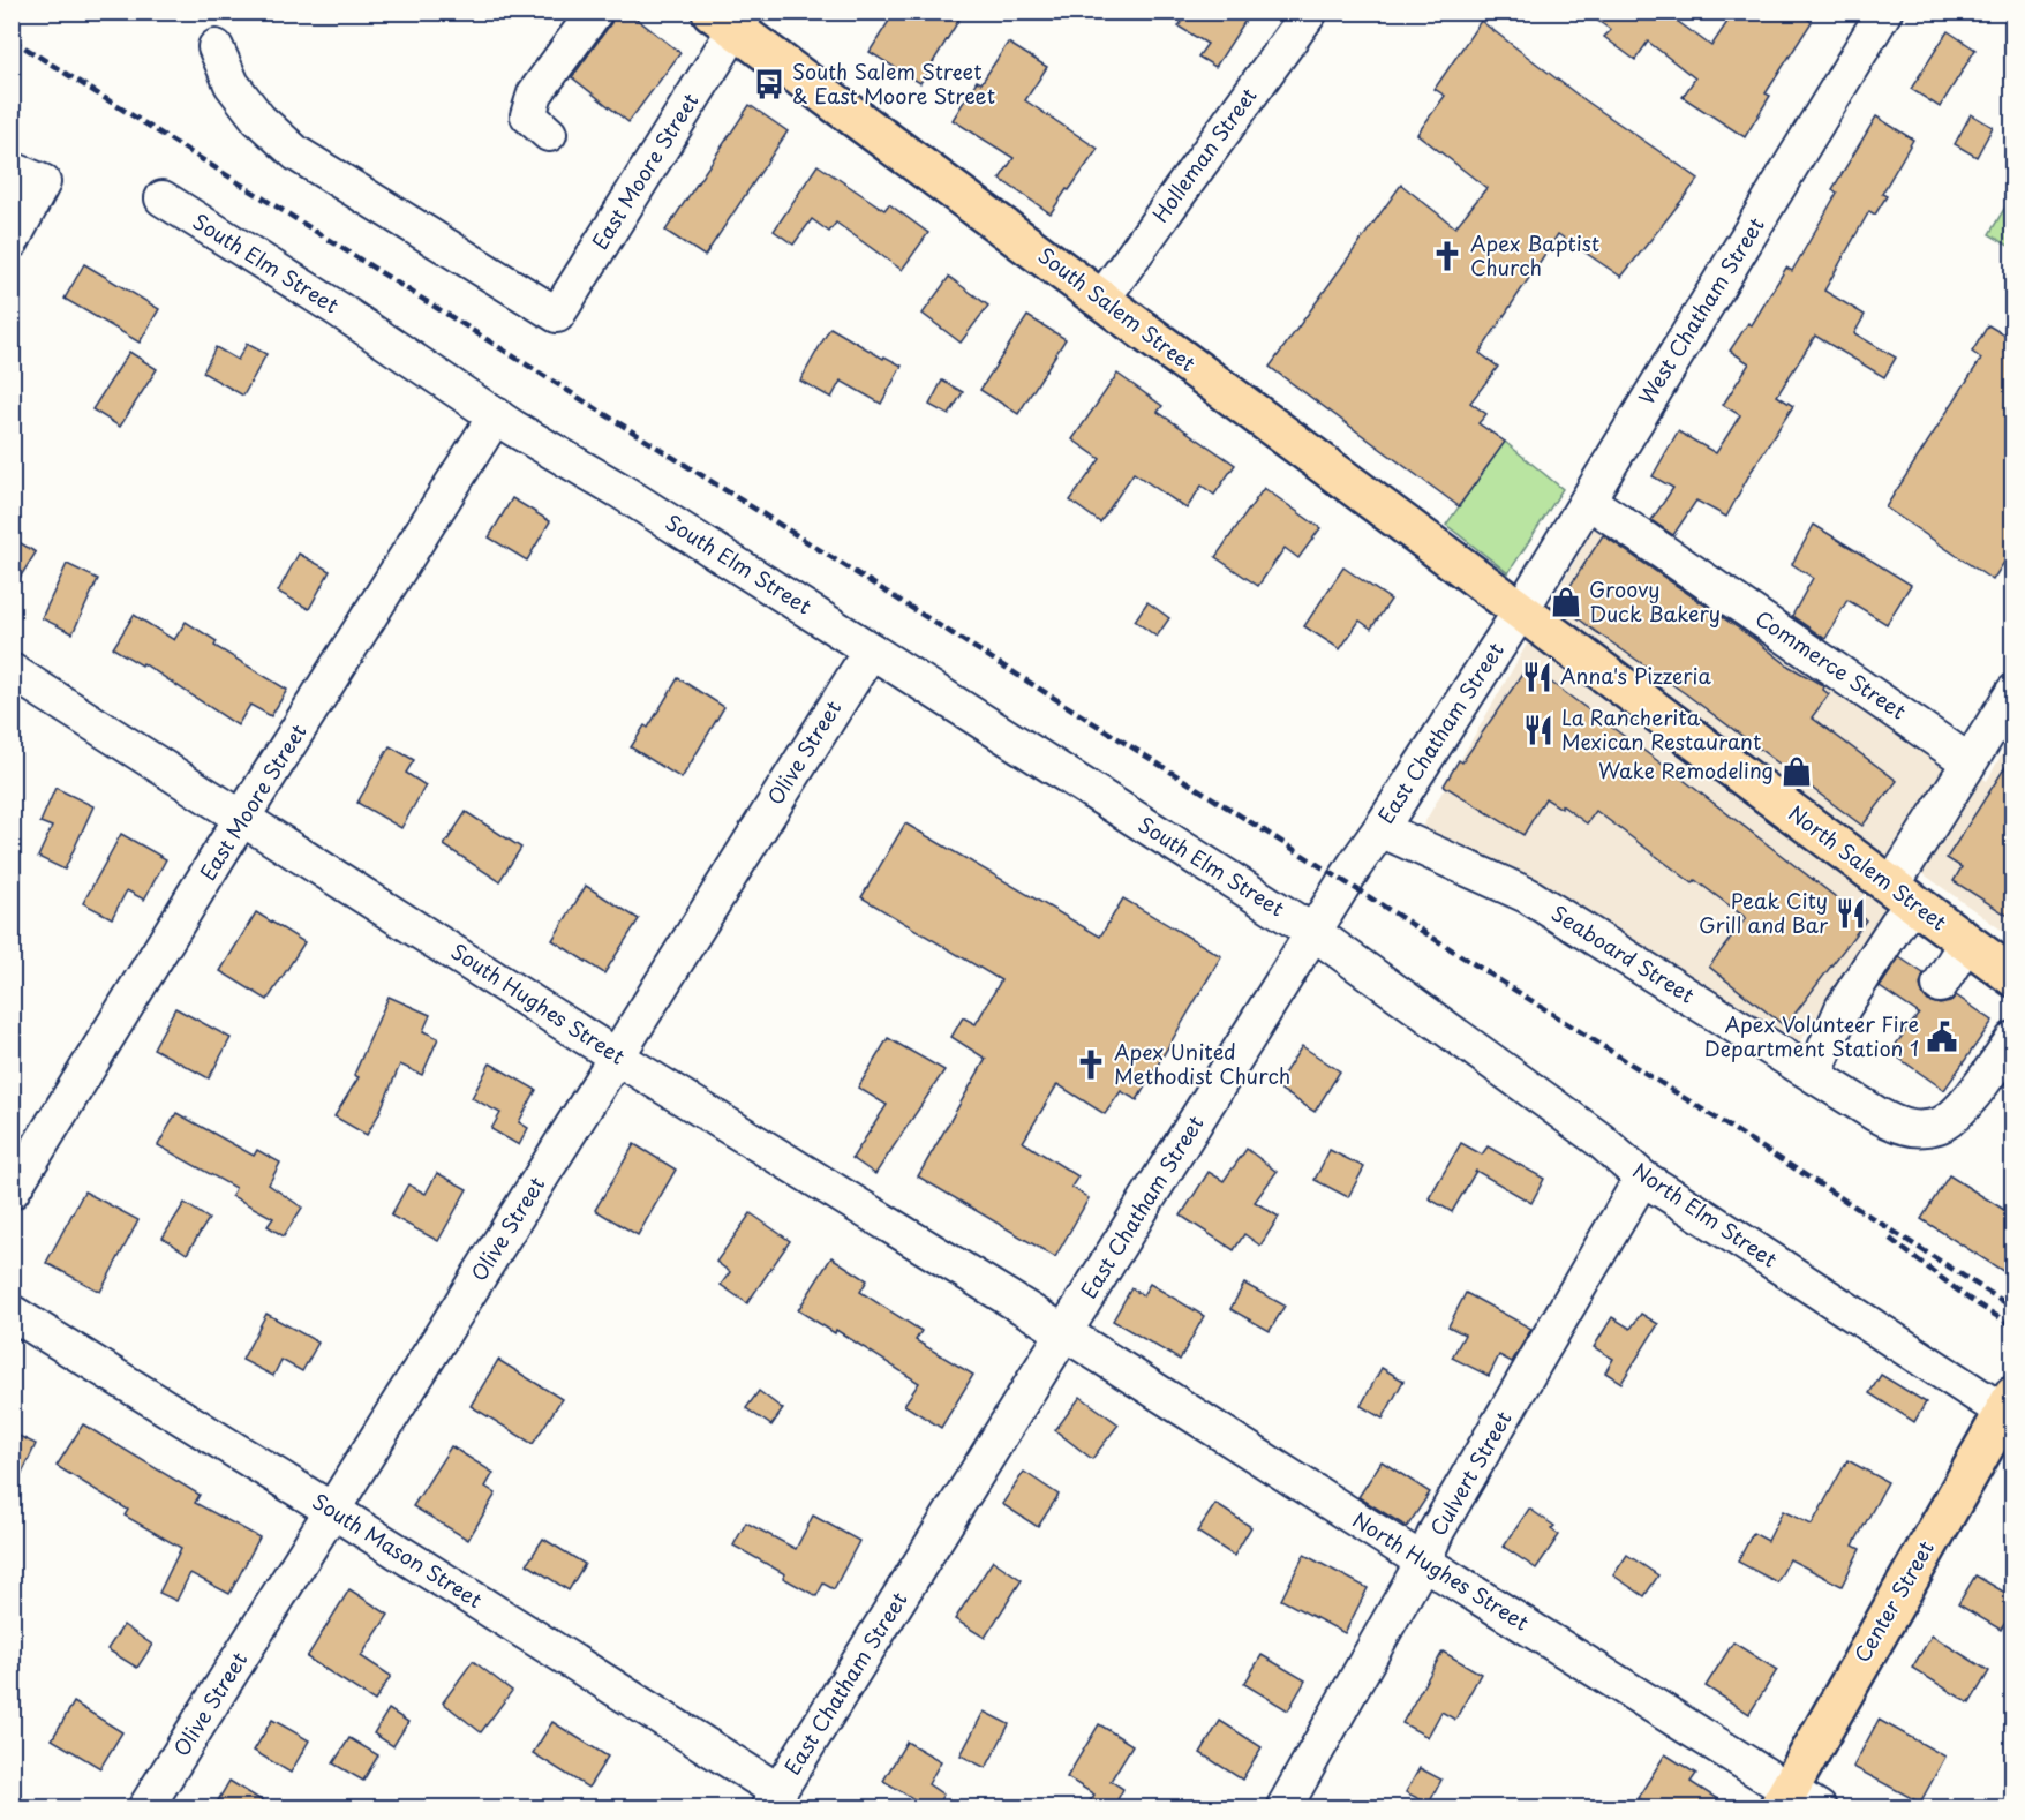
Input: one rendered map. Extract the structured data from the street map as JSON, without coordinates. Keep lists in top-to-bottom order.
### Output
{
  "streets": {
    "main road": ["South Salem Street", "North Salem Street", "Center Street"],
    "street": [
      "Holleman Street",
      "East Moore Street",
      "South Elm Street",
      "West Chatham Street",
      "Commerce Street",
      "East Chatham Street",
      "Olive Street",
      "Seaboard Street",
      "South Hughes Street",
      "North Elm Street",
      "Culvert Street",
      "South Mason Street",
      "North Hughes Street"
    ]
  },
  "crossings": [
    ["Holleman Street", "South Salem Street"],
    ["East Moore Street", "South Elm Street"],
    ["East Moore Street", "South Salem Street"],
    ["East Moore Street", "South Hughes Street"],
    ["South Elm Street", "East Chatham Street"],
    ["South Elm Street", "Olive Street"],
    ["South Elm Street", "North Elm Street"],
    ["South Salem Street", "West Chatham Street"],
    ["South Salem Street", "East Chatham Street"],
    ["South Salem Street", "North Salem Street"],
    ["West Chatham Street", "Commerce Street"],
    ["West Chatham Street", "East Chatham Street"],
    ["West Chatham Street", "North Salem Street"],
    ["East Chatham Street", "North Salem Street"],
    ["East Chatham Street", "Seaboard Street"],
    ["East Chatham Street", "South Hughes Street"],
    ["East Chatham Street", "North Elm Street"],
    ["East Chatham Street", "South Mason Street"],
    ["East Chatham Street", "North Hughes Street"],
    ["Olive Street", "South Hughes Street"],
    ["Olive Street", "South Mason Street"],
    ["South Hughes Street", "North Hughes Street"],
    ["North Elm Street", "Culvert Street"],
    ["North Elm Street", "Center Street"],
    ["Culvert Street", "North Hughes Street"],
    ["North Hughes Street", "Center Street"]
  ],
  "places": {
    "bus stop": ["South Salem Street & East Moore Street"],
    "church": ["Apex Baptist Church", "Apex United Methodist Church"],
    "shop": ["Groovy Duck Bakery", "Wake Remodeling"],
    "restaurant": ["Anna's Pizzeria", "La Rancherita Mexican Restaurant", "Peak City Grill and Bar"],
    "public building": ["Apex Volunteer Fire Department Station 1"]
  }
}
